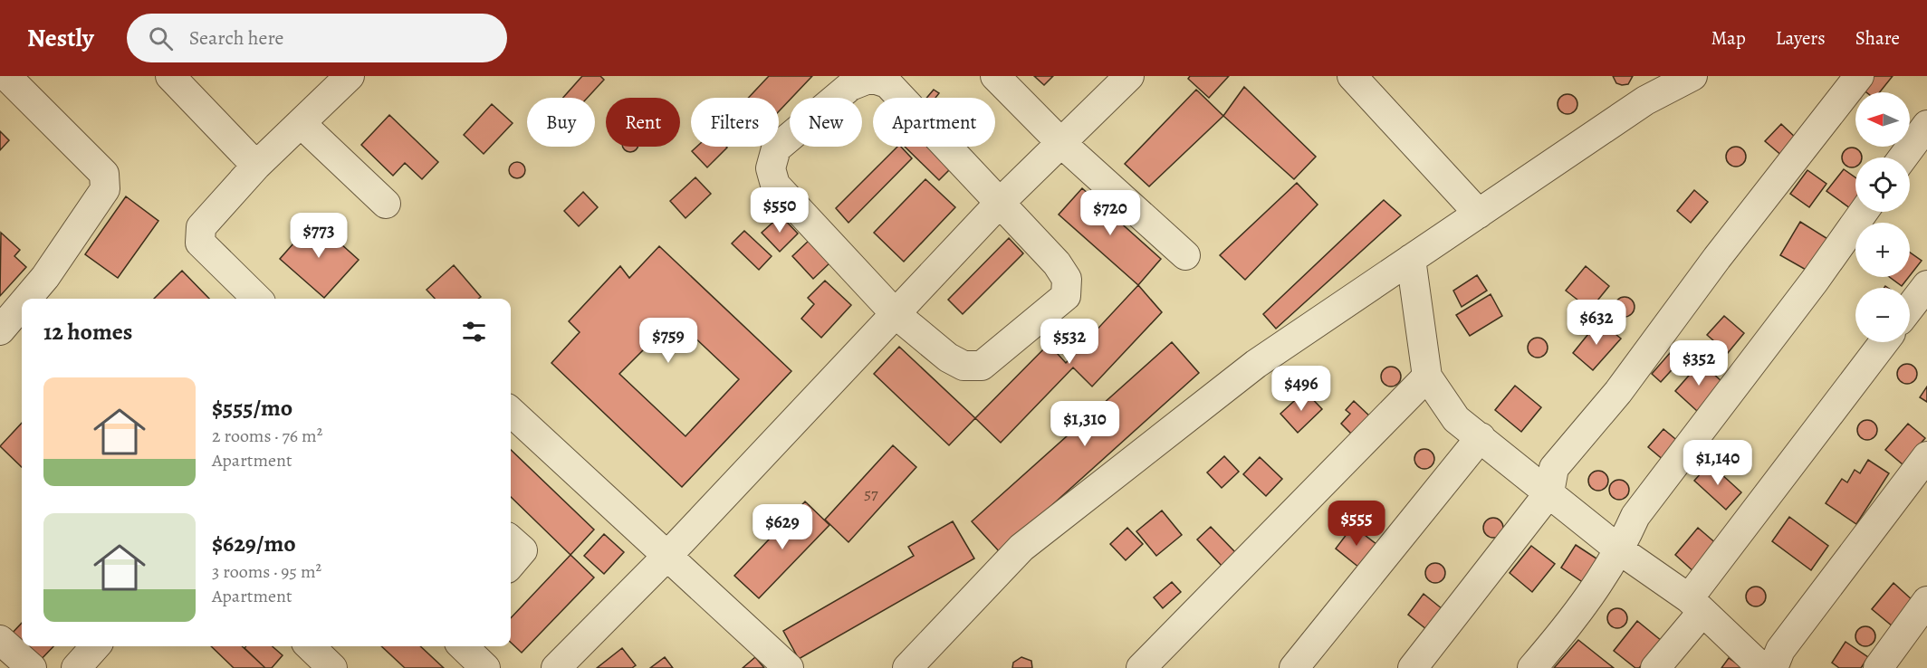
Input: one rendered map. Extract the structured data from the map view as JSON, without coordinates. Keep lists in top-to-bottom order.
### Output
{
  "house_numbers": ["57"],
  "north": "left",
  "page": {
    "header": "Nestly",
    "search": "Search here",
    "nav": ["Map", "Layers", "Share"],
    "map_buttons": ["+", "−"],
    "chip": [
      "Buy",
      "Rent",
      "Filters",
      "New",
      "Apartment"
    ],
    "price": [
      "$550",
      "$720",
      "$773",
      "$632",
      "$759",
      "$532",
      "$352",
      "$496",
      "$1,310",
      "$1,140",
      "$555",
      "$629"
    ],
    "heading": "12 homes",
    "list": [
      {
        "name": "$555/mo",
        "note": "2 rooms · 76 m² · Apartment"
      },
      {
        "name": "$629/mo",
        "note": "3 rooms · 95 m² · Apartment"
      }
    ]
  }
}
